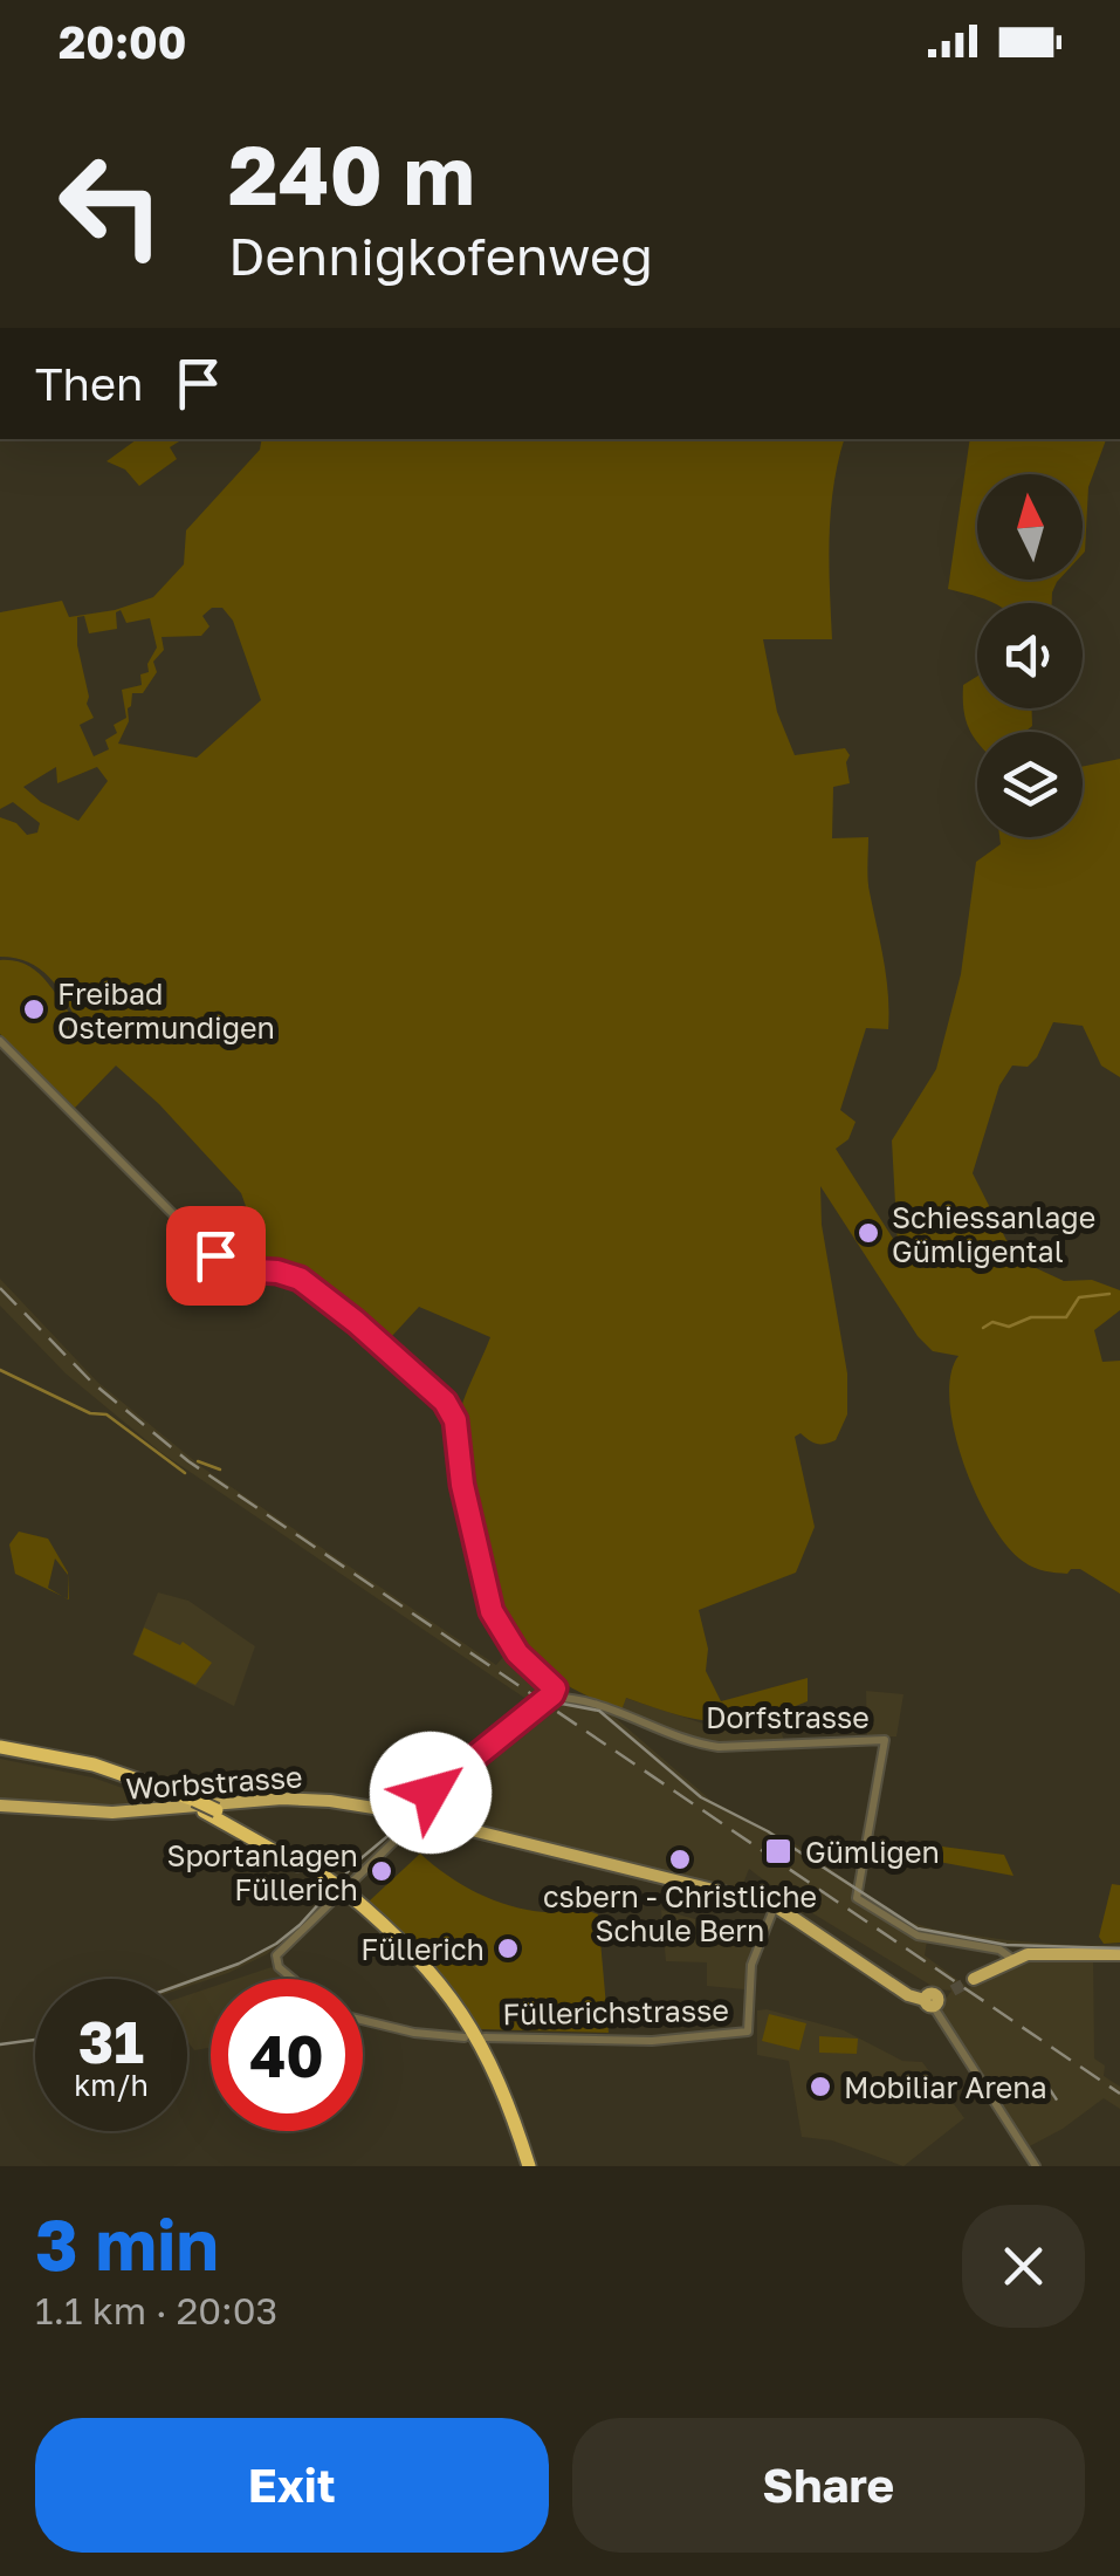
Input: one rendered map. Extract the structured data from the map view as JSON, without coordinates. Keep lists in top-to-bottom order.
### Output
{
  "streets": {
    "main road": ["Worbstrasse"],
    "street": ["Dorfstrasse", "Füllerichstrasse"]
  },
  "crossings": [
    ["Worbstrasse", "Füllerichstrasse"]
  ],
  "places": {
    "other": [
      "Freibad Ostermundigen",
      "Schiessanlage Gümligental",
      "csbern - Christliche Schule Bern",
      "Sportanlagen Füllerich",
      "Füllerich",
      "Mobiliar Arena"
    ],
    "transit": ["Gümligen"]
  },
  "north": "top",
  "page": {
    "status": "20:00",
    "turn": ["240 m", "Dennigkofenweg"],
    "then": "Then",
    "speed": "31 km/h",
    "limit": "40",
    "heading": ["3 min", "1.1 km · 20:03"],
    "buttons": ["Exit", "Share"]
  }
}
